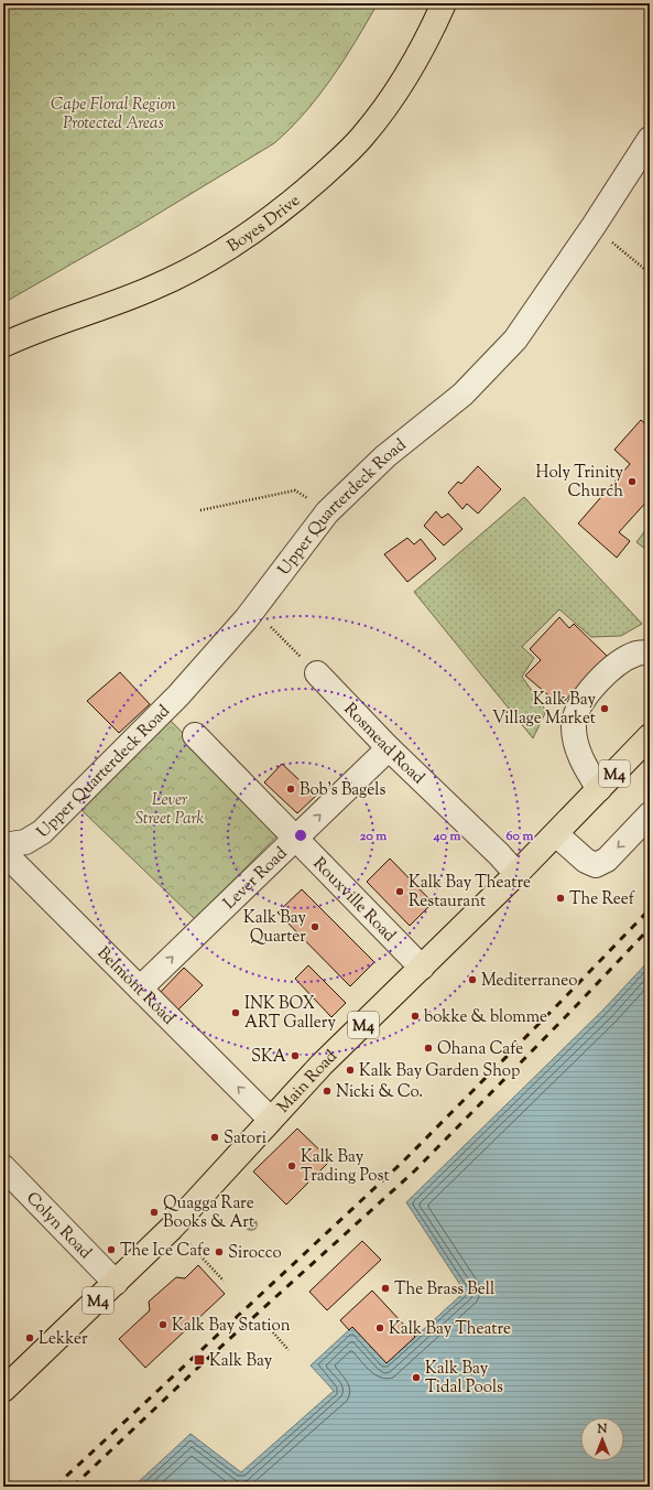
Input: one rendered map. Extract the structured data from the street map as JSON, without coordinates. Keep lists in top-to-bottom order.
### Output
{
  "streets": {
    "main road": ["Boyes Drive", "M4", "Main Road"],
    "street": [
      "Upper Quarterdeck Road",
      "Rosmead Road",
      "Lever Road",
      "Rouxville Road",
      "Belmont Road",
      "Colyn Road"
    ]
  },
  "crossings": [
    ["Rosmead Road", "Lever Road"],
    ["Rosmead Road", "Main Road"],
    ["Lever Road", "Rouxville Road"],
    ["Lever Road", "Belmont Road"],
    ["Rouxville Road", "Main Road"],
    ["Belmont Road", "Main Road"],
    ["Main Road", "Colyn Road"]
  ],
  "one_way": ["Lever Road", "Belmont Road"],
  "parks": ["Cape Floral Region Protected Areas", "Lever Street Park"],
  "places": {
    "other": [
      "Holy Trinity Church",
      "Kalk Bay Village Market",
      "Bob's Bagels",
      "Kalk Bay Theatre Restaurant",
      "The Reef",
      "Kalk Bay Quarter",
      "Mediterraneo",
      "INK BOX ART Gallery",
      "bokke & blomme",
      "Ohana Cafe",
      "SKA",
      "Kalk Bay Garden Shop",
      "Nicki & Co.",
      "Satori",
      "Kalk Bay Trading Post",
      "Quagga Rare Books & Art",
      "The Ice Cafe",
      "Sirocco",
      "The Brass Bell",
      "Kalk Bay Station",
      "Kalk Bay Theatre",
      "Lekker",
      "Kalk Bay Tidal Pools"
    ],
    "transit": ["Kalk Bay"]
  },
  "north": "top",
  "rings": ["20 m", "40 m", "60 m"]
}
